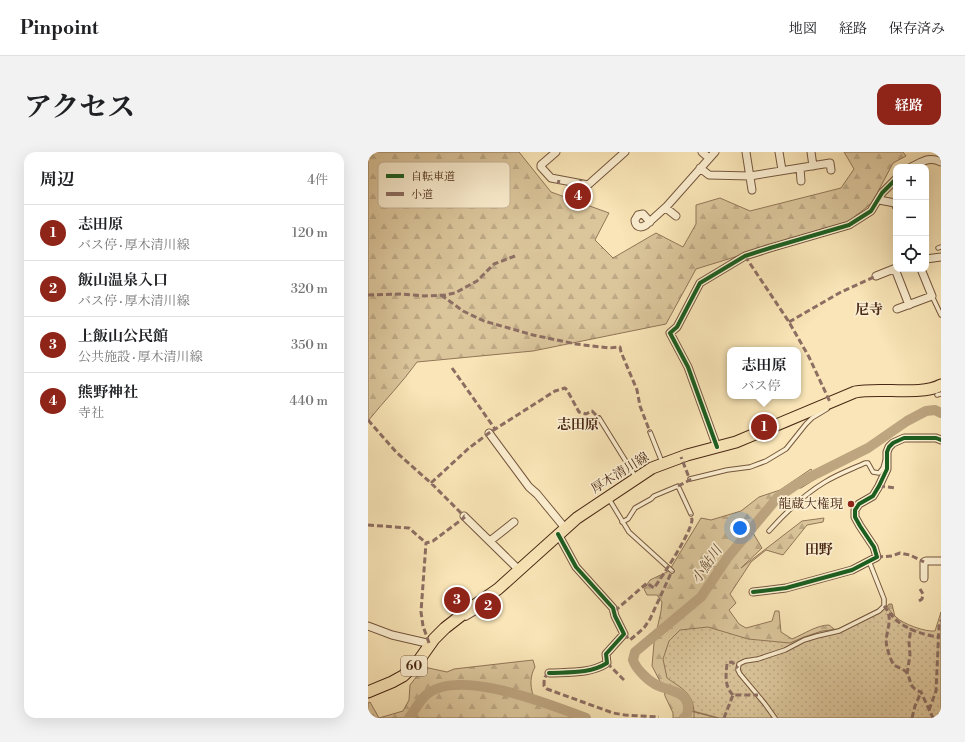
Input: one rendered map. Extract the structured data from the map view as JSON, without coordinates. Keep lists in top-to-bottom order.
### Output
{
  "streets": {
    "main road": ["厚木清川線", "60"]
  },
  "districts": ["尼寺", "志田原", "田野"],
  "water": ["小鮎川"],
  "places": ["龍蔵大権現"],
  "legend": ["自転車道", "小道"],
  "page": {
    "header": "Pinpoint",
    "nav": ["地図", "経路", "保存済み"],
    "title": "アクセス",
    "buttons": "経路",
    "heading": ["周辺", "4件"],
    "map_buttons": ["+", "−"],
    "pins": [
      "4",
      "1",
      "3",
      "2"
    ],
    "list": [
      {
        "mark": "1",
        "name": "志田原",
        "note": "バス停 · 厚木清川線",
        "value": "120 m"
      },
      {
        "mark": "2",
        "name": "飯山温泉入口",
        "note": "バス停 · 厚木清川線",
        "value": "320 m"
      },
      {
        "mark": "3",
        "name": "上飯山公民館",
        "note": "公共施設 · 厚木清川線",
        "value": "350 m"
      },
      {
        "mark": "4",
        "name": "熊野神社",
        "note": "寺社",
        "value": "440 m"
      }
    ],
    "popup": ["志田原", "バス停"]
  }
}
